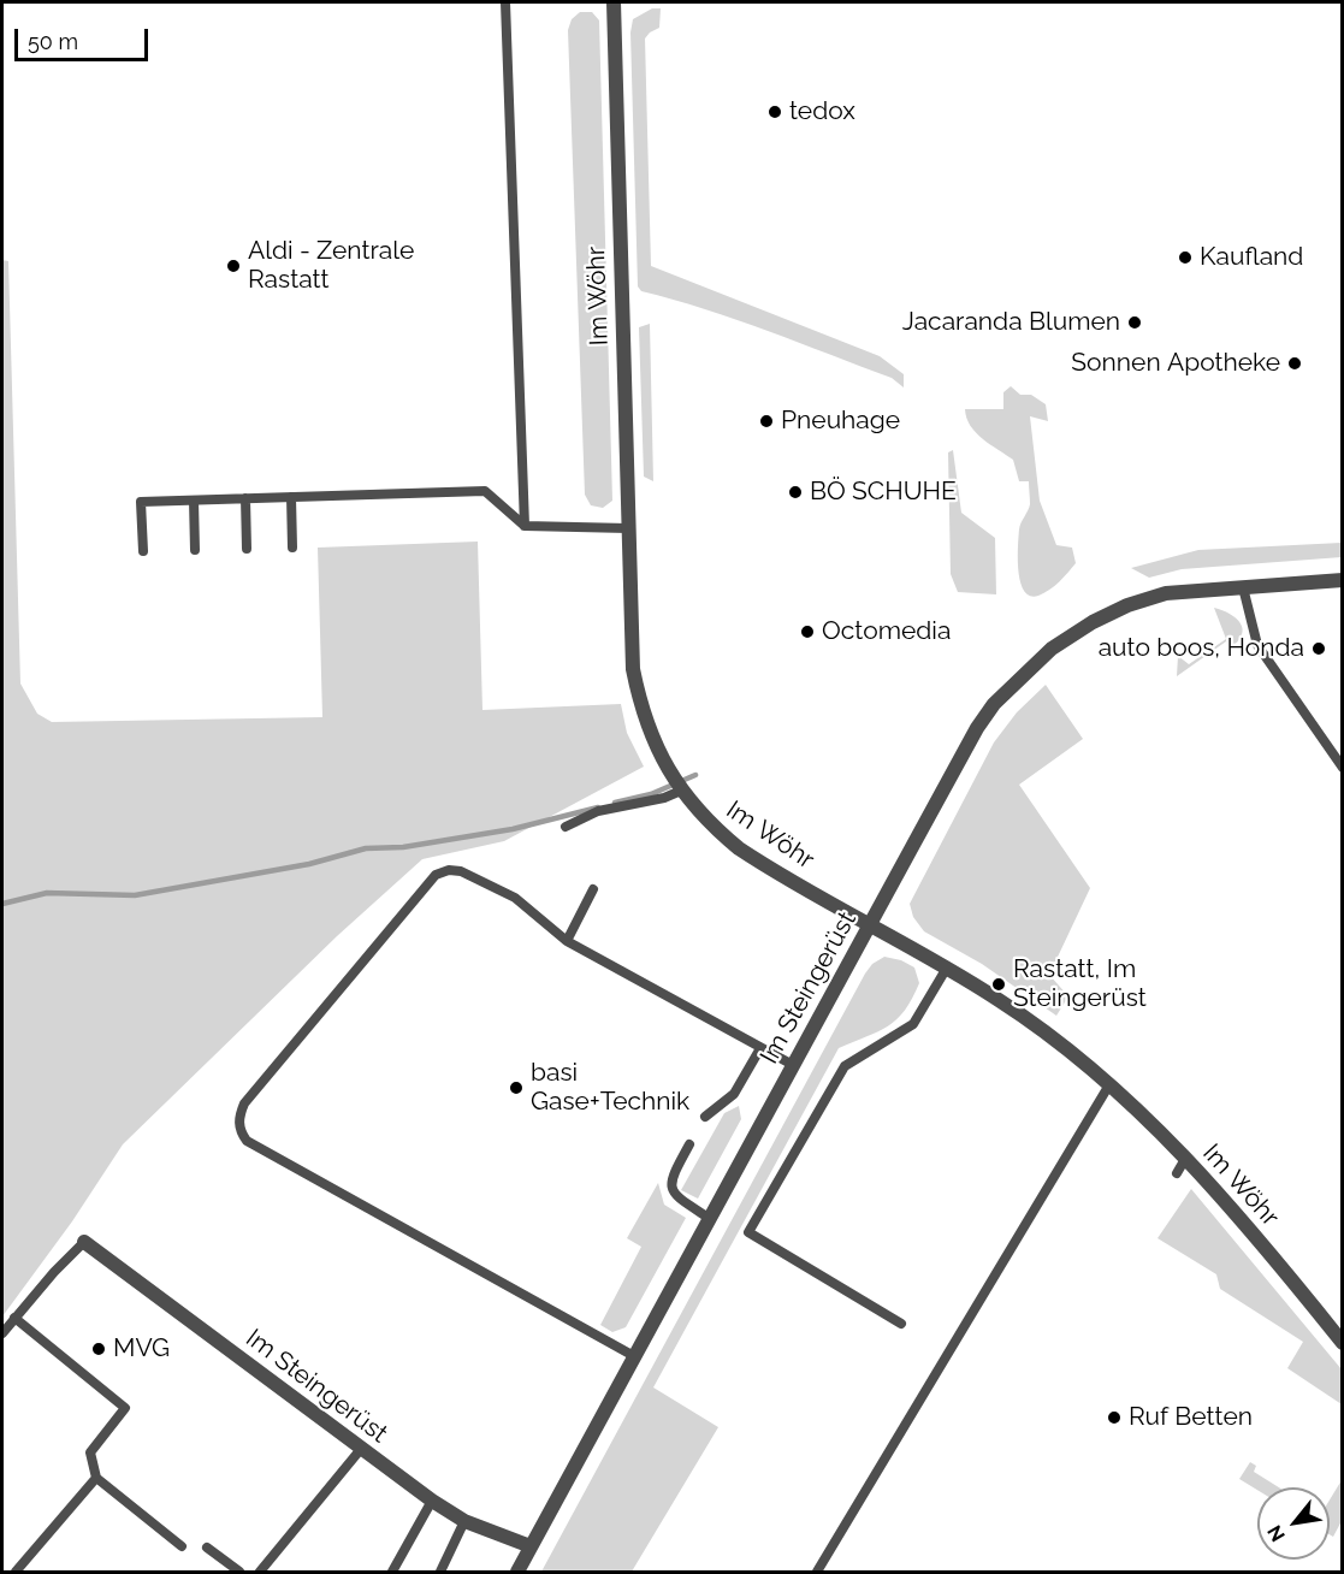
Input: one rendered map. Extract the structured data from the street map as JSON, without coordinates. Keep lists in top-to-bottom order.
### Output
{
  "streets": {
    "street": ["Im Wöhr", "Im Steingerüst"]
  },
  "crossings": [
    ["Im Wöhr", "Im Steingerüst"]
  ],
  "places": [
    "tedox",
    "Kaufland",
    "Aldi - Zentrale Rastatt",
    "Jacaranda Blumen",
    "Sonnen Apotheke",
    "Pneuhage",
    "BÖ SCHUHE",
    "Octomedia",
    "auto boos, Honda",
    "Rastatt, Im Steingerüst",
    "basi Gase+Technik",
    "MVG",
    "Ruf Betten"
  ],
  "scale_bar": "50 m",
  "north": "bottom left"
}
